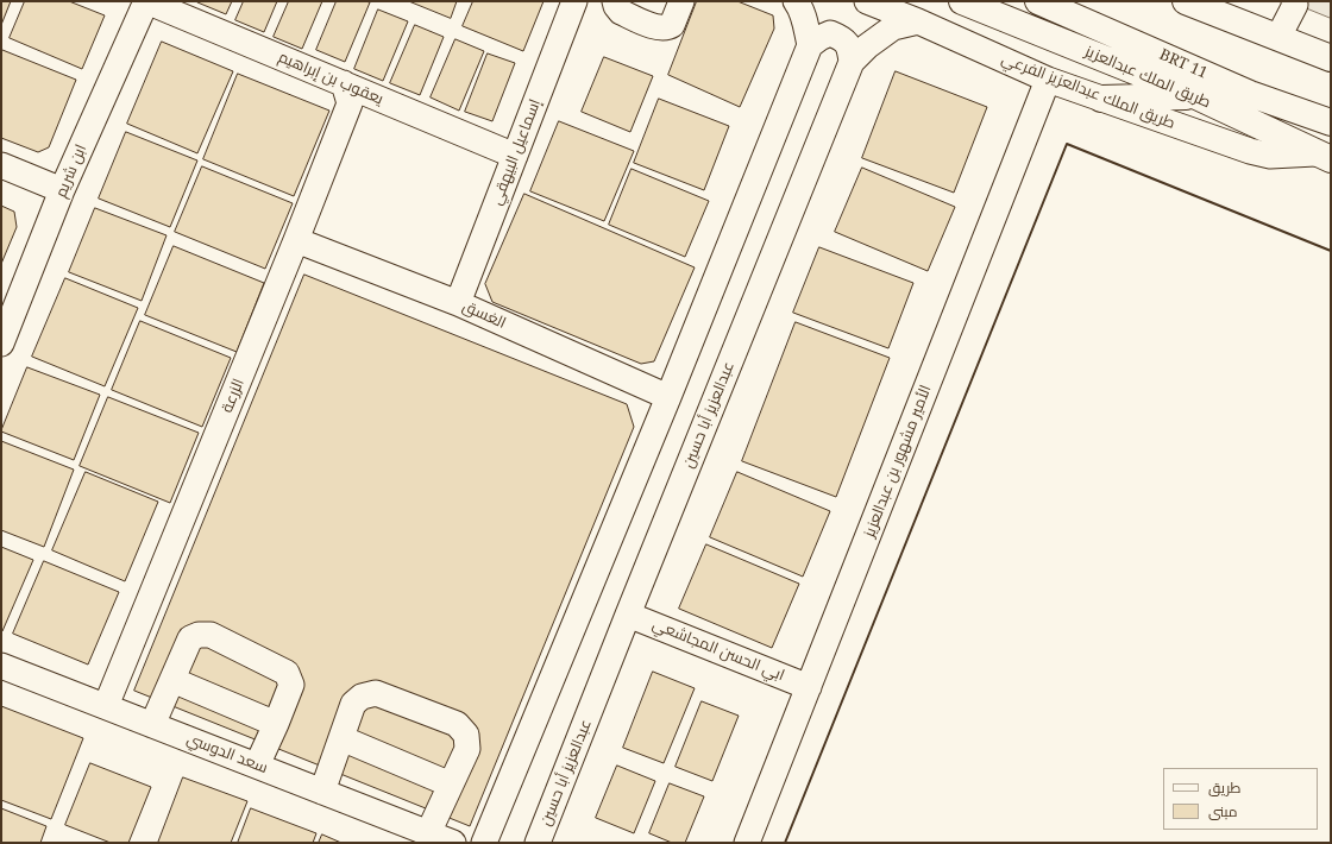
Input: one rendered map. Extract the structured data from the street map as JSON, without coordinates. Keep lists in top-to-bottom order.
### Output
{
  "streets": {
    "main road": ["BRT 11", "طريق الملك عبدالعزيز"],
    "street": [
      "يعقوب بن إبراهيم",
      "طريق الملك عبدالعزيز الفرعي",
      "إسماعيل البيهقي",
      "ابن شريم",
      "الغسق",
      "الزرعة",
      "عبدالعزيز أبا حسين",
      "الأمير مشهور بن عبدالعزيز",
      "ابي الحسن المجاشعي",
      "سعد الدوسي"
    ]
  },
  "crossings": [
    ["طريق الملك عبدالعزيز", "طريق الملك عبدالعزيز الفرعي"],
    ["يعقوب بن إبراهيم", "إسماعيل البيهقي"],
    ["يعقوب بن إبراهيم", "ابن شريم"],
    ["يعقوب بن إبراهيم", "الزرعة"],
    ["طريق الملك عبدالعزيز الفرعي", "عبدالعزيز أبا حسين"],
    ["طريق الملك عبدالعزيز الفرعي", "الأمير مشهور بن عبدالعزيز"],
    ["إسماعيل البيهقي", "الغسق"],
    ["الغسق", "الزرعة"],
    ["الزرعة", "سعد الدوسي"],
    ["عبدالعزيز أبا حسين", "ابي الحسن المجاشعي"],
    ["الأمير مشهور بن عبدالعزيز", "ابي الحسن المجاشعي"]
  ],
  "legend": ["طريق", "مبنى"]
}
